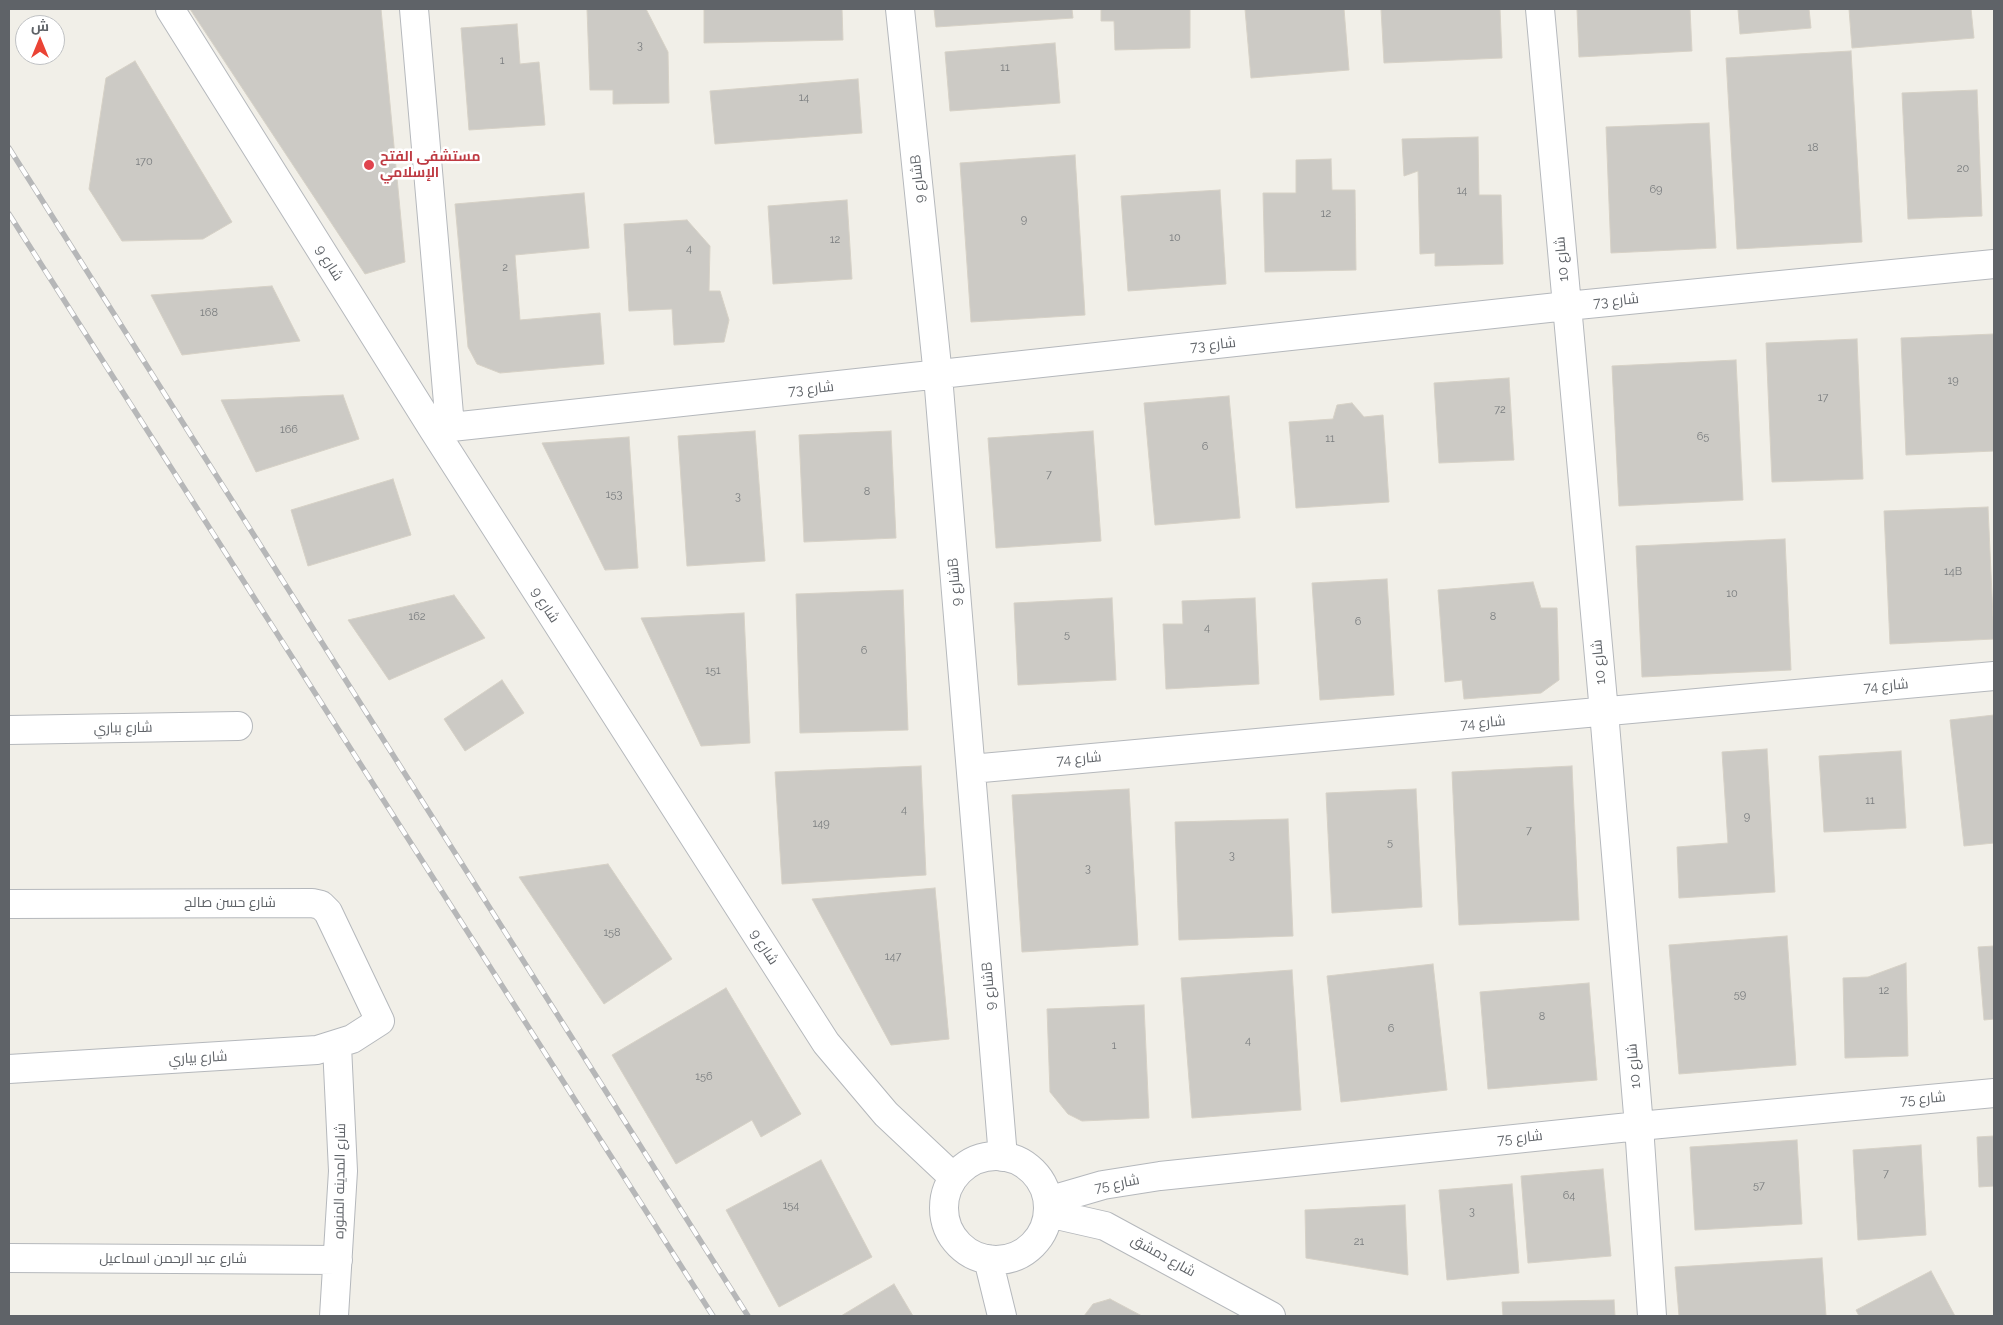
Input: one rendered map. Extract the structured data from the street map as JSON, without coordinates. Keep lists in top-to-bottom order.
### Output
{
  "streets": {
    "street": [
      "شارع 9B",
      "شارع 10",
      "شارع 9",
      "شارع 73",
      "شارع 74",
      "شارع بباري",
      "شارع حسن صالح",
      "شارع بياري",
      "شارع 75",
      "شارع المدينه المنوره",
      "شارع دمشق",
      "شارع عبد الرحمن اسماعيل"
    ]
  },
  "crossings": [
    ["شارع 9B", "شارع 9"],
    ["شارع 9B", "شارع 73"],
    ["شارع 9B", "شارع 74"],
    ["شارع 9B", "شارع 75"],
    ["شارع 9B", "شارع دمشق"],
    ["شارع 10", "شارع 73"],
    ["شارع 10", "شارع 74"],
    ["شارع 10", "شارع 75"],
    ["شارع 9", "شارع 73"],
    ["شارع 9", "شارع 75"],
    ["شارع 9", "شارع دمشق"],
    ["شارع حسن صالح", "شارع بياري"],
    ["شارع بياري", "شارع المدينه المنوره"],
    ["شارع 75", "شارع دمشق"],
    ["شارع المدينه المنوره", "شارع عبد الرحمن اسماعيل"]
  ],
  "places": ["مستشفى الفتح الإسلامي"],
  "house_numbers": [
    "3",
    "1",
    "11",
    "14",
    "18",
    "170",
    "20",
    "69",
    "14",
    "12",
    "9",
    "10",
    "12",
    "4",
    "2",
    "168",
    "19",
    "17",
    "72",
    "166",
    "65",
    "11",
    "6",
    "7",
    "8",
    "153",
    "3",
    "14B",
    "10",
    "162",
    "8",
    "6",
    "4",
    "5",
    "6",
    "151",
    "11",
    "4",
    "9",
    "149",
    "7",
    "5",
    "3",
    "3",
    "158",
    "147",
    "12",
    "59",
    "8",
    "6",
    "4",
    "1",
    "156",
    "7",
    "57",
    "64",
    "154",
    "3",
    "21"
  ],
  "north": "top"
}
